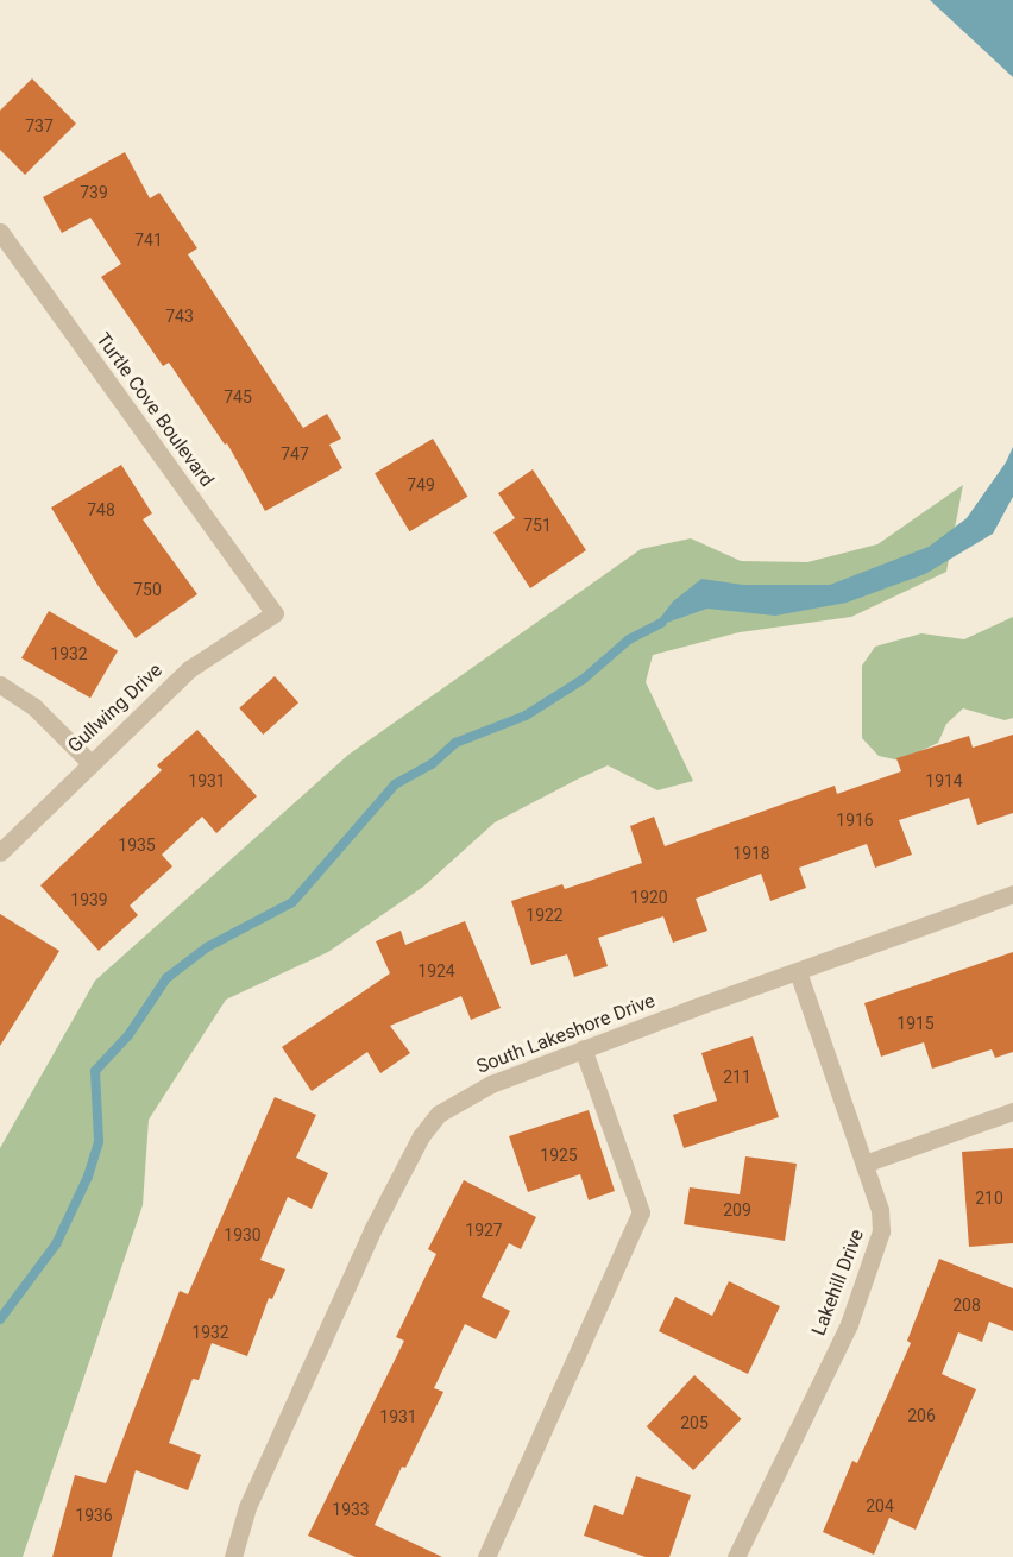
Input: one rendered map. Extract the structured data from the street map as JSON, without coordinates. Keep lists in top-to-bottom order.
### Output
{
  "streets": {
    "street": [
      "Turtle Cove Boulevard",
      "Gullwing Drive",
      "South Lakeshore Drive",
      "Lakehill Drive"
    ]
  },
  "crossings": [
    ["Turtle Cove Boulevard", "Gullwing Drive"],
    ["South Lakeshore Drive", "Lakehill Drive"]
  ],
  "house_numbers": [
    "737",
    "739",
    "741",
    "743",
    "745",
    "747",
    "749",
    "748",
    "751",
    "750",
    "1932",
    "1931",
    "1914",
    "1916",
    "1935",
    "1918",
    "1920",
    "1939",
    "1922",
    "1924",
    "1915",
    "211",
    "1925",
    "210",
    "209",
    "1927",
    "1930",
    "208",
    "1932",
    "206",
    "1931",
    "205",
    "204",
    "1933",
    "1936"
  ]
}
